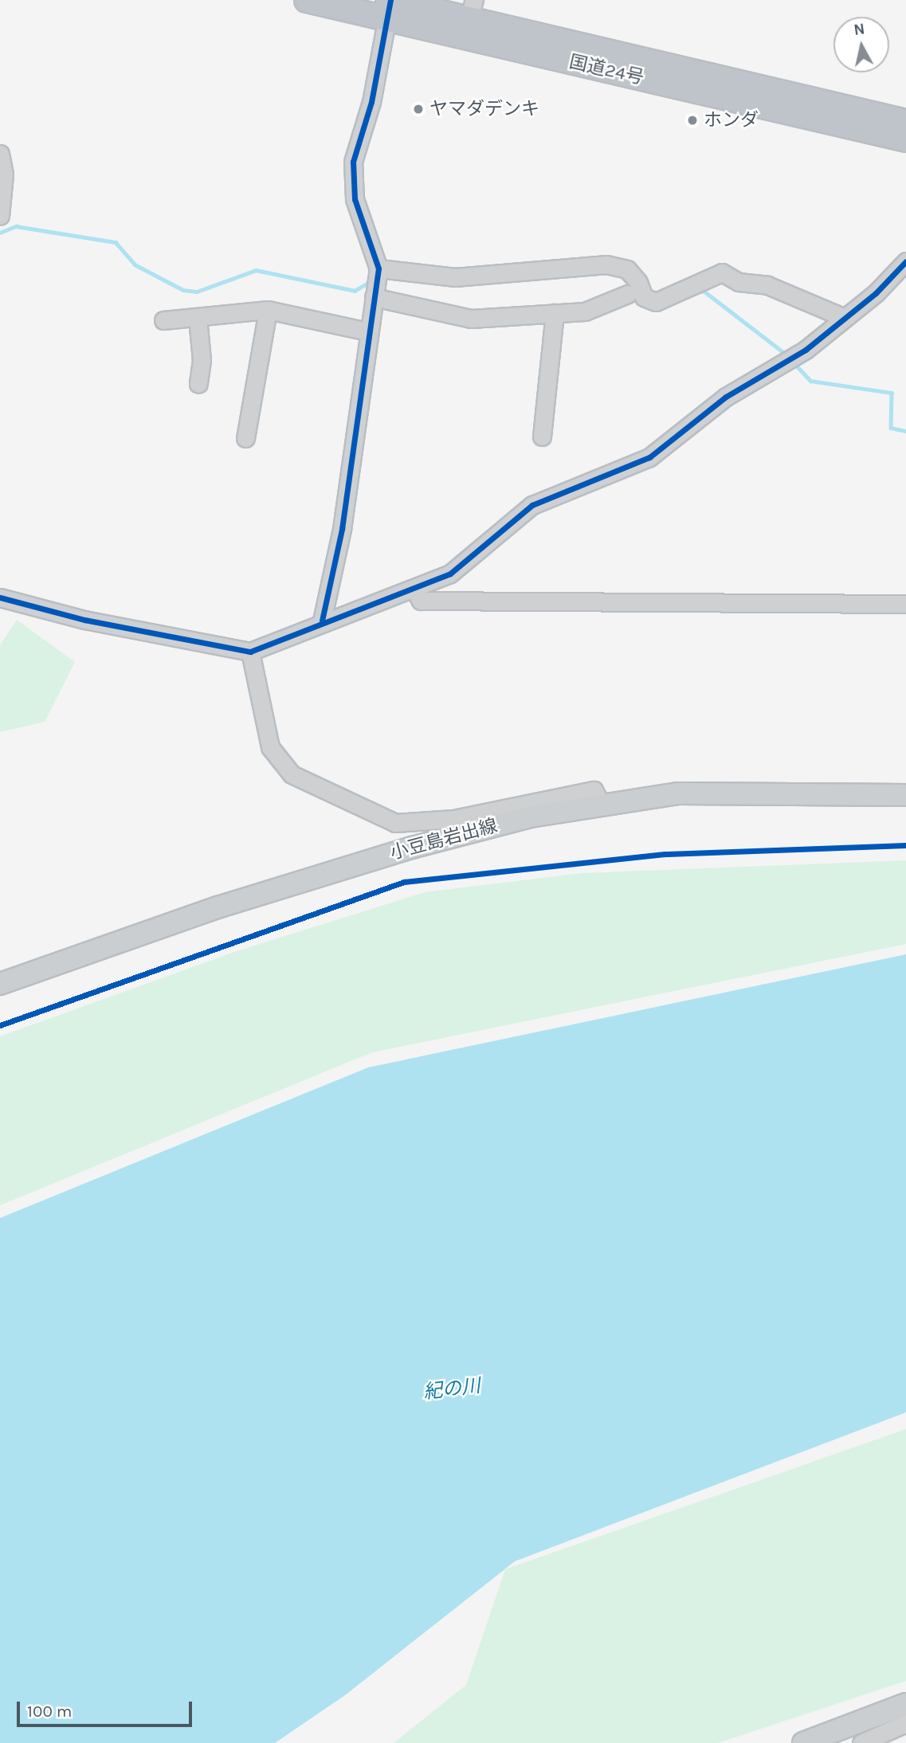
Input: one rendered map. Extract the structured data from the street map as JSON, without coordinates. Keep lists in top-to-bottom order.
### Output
{
  "streets": {
    "highway": ["国道24号"],
    "main road": ["小豆島岩出線"]
  },
  "water": ["紀の川"],
  "places": ["ヤマダデンキ", "ホンダ"],
  "scale_bar": "100 m",
  "north": "top"
}
